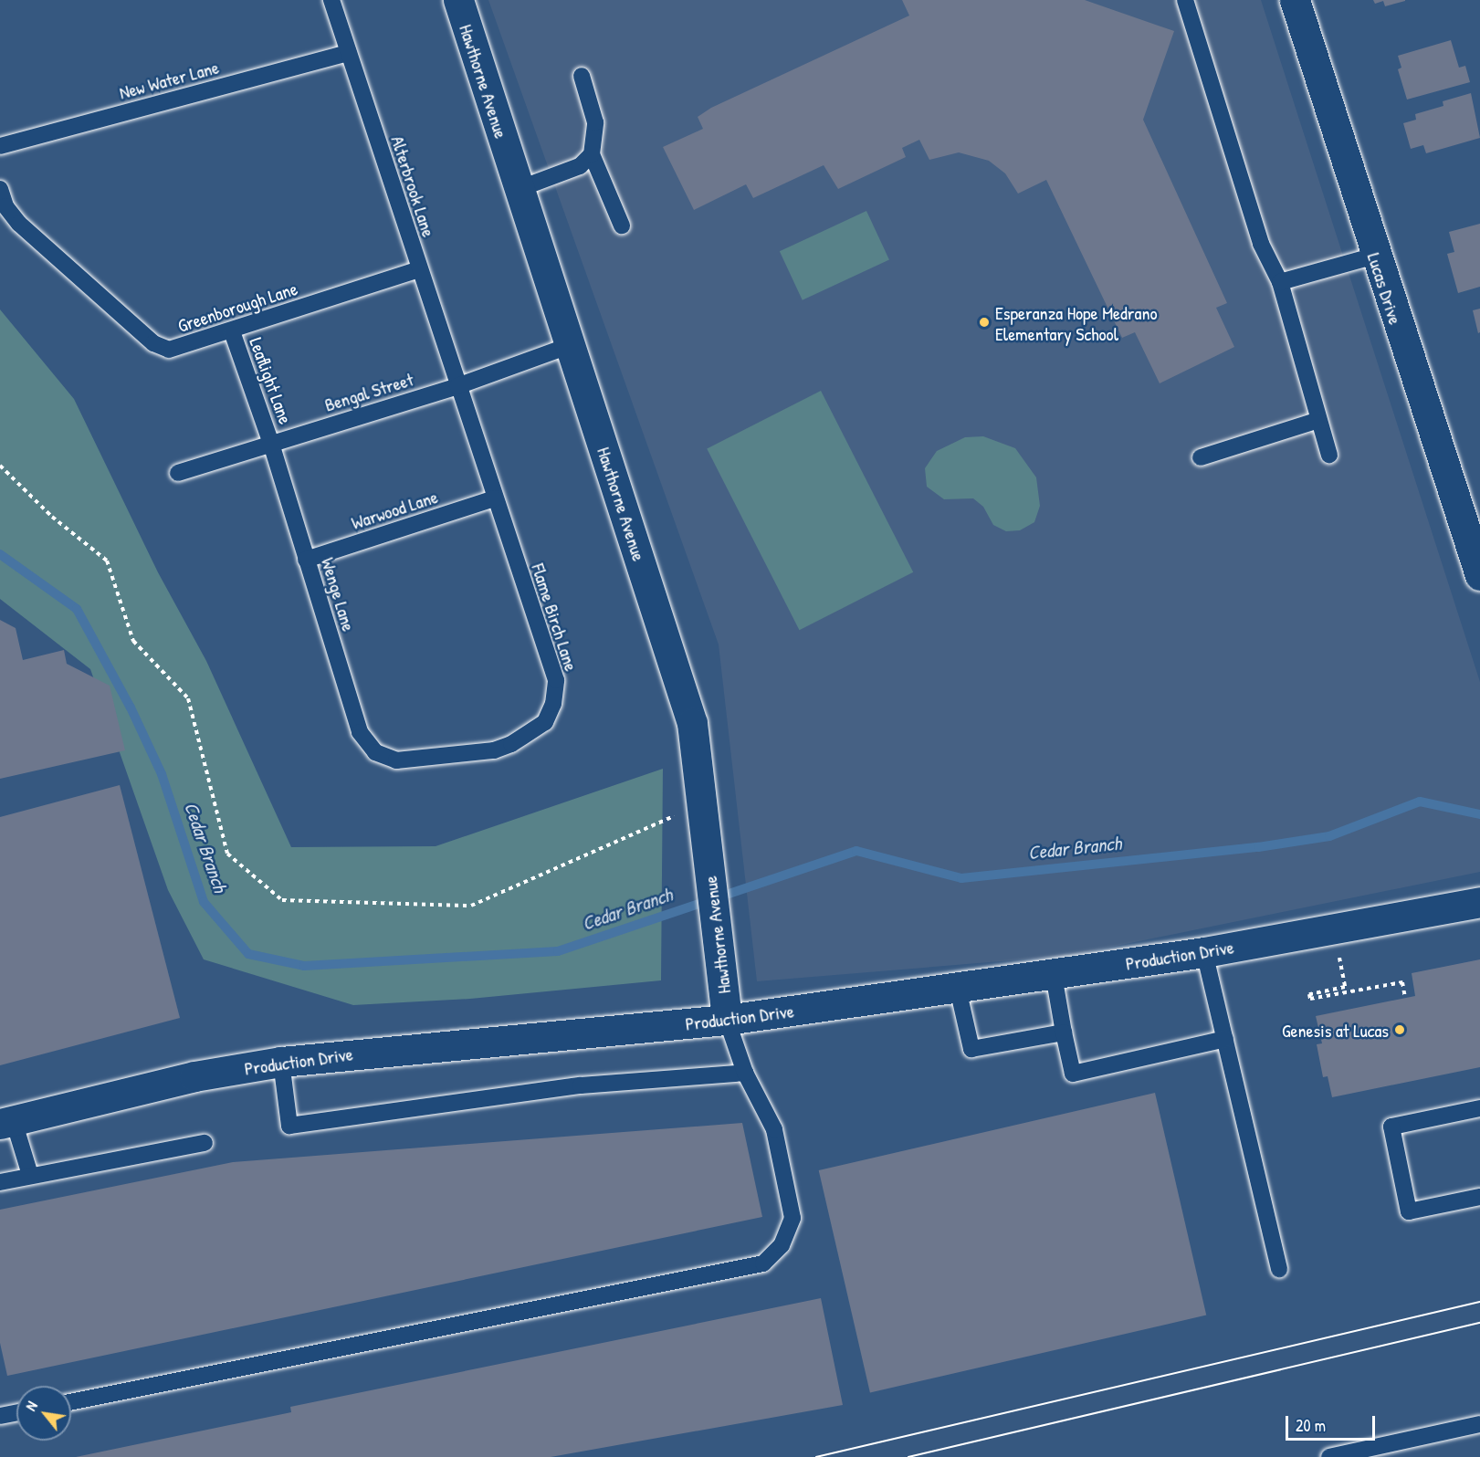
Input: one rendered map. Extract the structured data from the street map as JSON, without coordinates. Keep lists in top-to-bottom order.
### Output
{
  "streets": {
    "street": ["Hawthorne Avenue", "Lucas Drive", "Production Drive"],
    "lane": [
      "New Water Lane",
      "Alterbrook Lane",
      "Greenborough Lane",
      "Leaflight Lane",
      "Bengal Street",
      "Warwood Lane",
      "Wenge Lane",
      "Flame Birch Lane"
    ]
  },
  "crossings": [
    ["New Water Lane", "Alterbrook Lane"],
    ["Hawthorne Avenue", "Bengal Street"],
    ["Hawthorne Avenue", "Production Drive"],
    ["Alterbrook Lane", "Greenborough Lane"],
    ["Alterbrook Lane", "Bengal Street"],
    ["Alterbrook Lane", "Flame Birch Lane"],
    ["Greenborough Lane", "Leaflight Lane"],
    ["Leaflight Lane", "Bengal Street"],
    ["Leaflight Lane", "Wenge Lane"],
    ["Bengal Street", "Wenge Lane"],
    ["Bengal Street", "Flame Birch Lane"],
    ["Warwood Lane", "Wenge Lane"],
    ["Warwood Lane", "Flame Birch Lane"],
    ["Wenge Lane", "Flame Birch Lane"]
  ],
  "water": ["Cedar Branch"],
  "places": ["Esperanza Hope Medrano Elementary School", "Genesis at Lucas"],
  "scale_bar": "20 m",
  "north": "top left"
}
